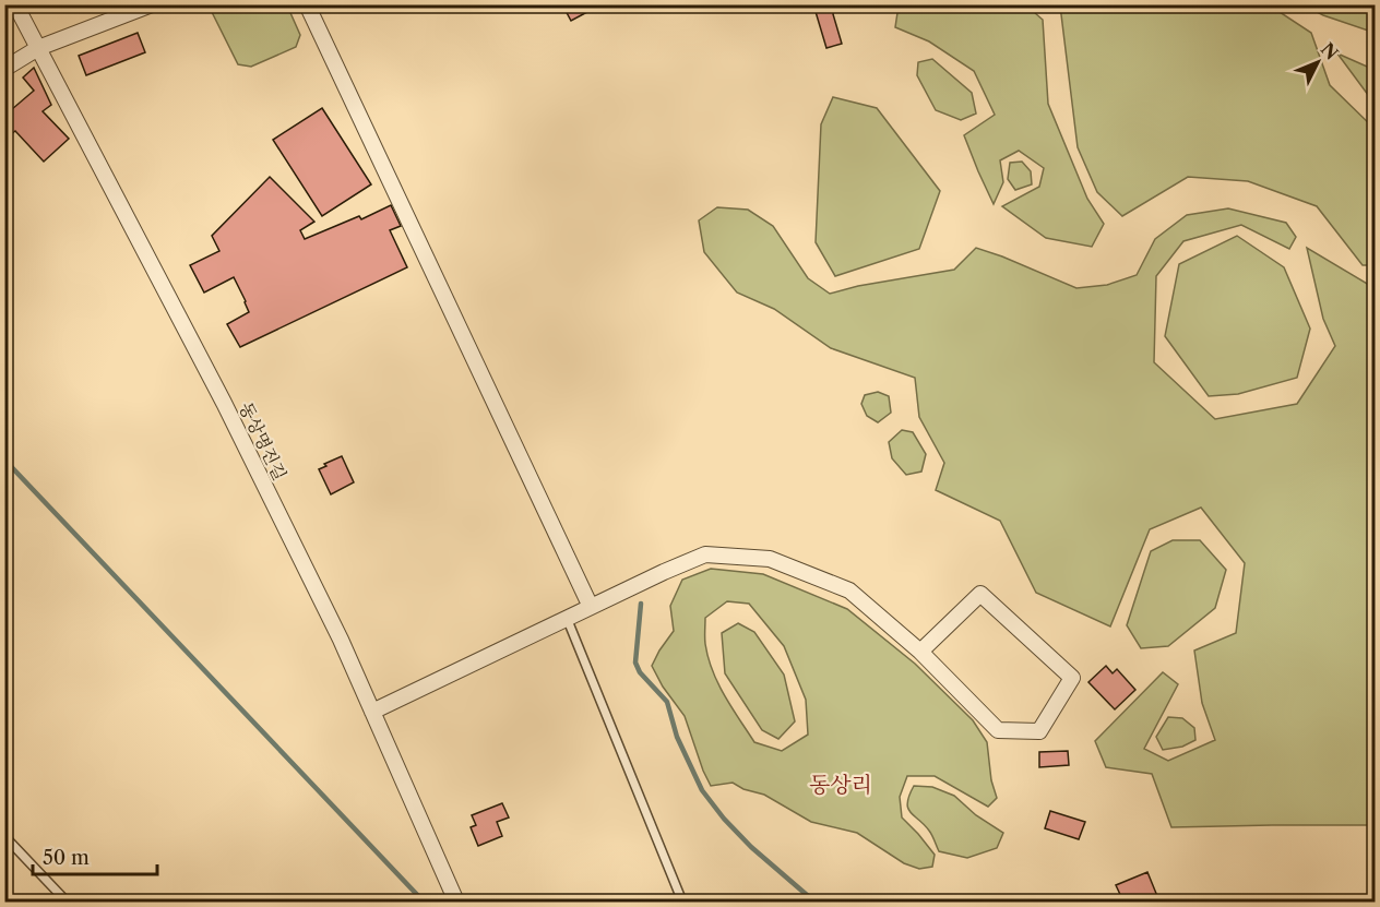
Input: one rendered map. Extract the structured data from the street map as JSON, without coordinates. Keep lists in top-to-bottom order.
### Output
{
  "streets": {
    "street": ["동상명진길"]
  },
  "districts": ["동상리"],
  "scale_bar": "50 m",
  "north": "top right"
}
